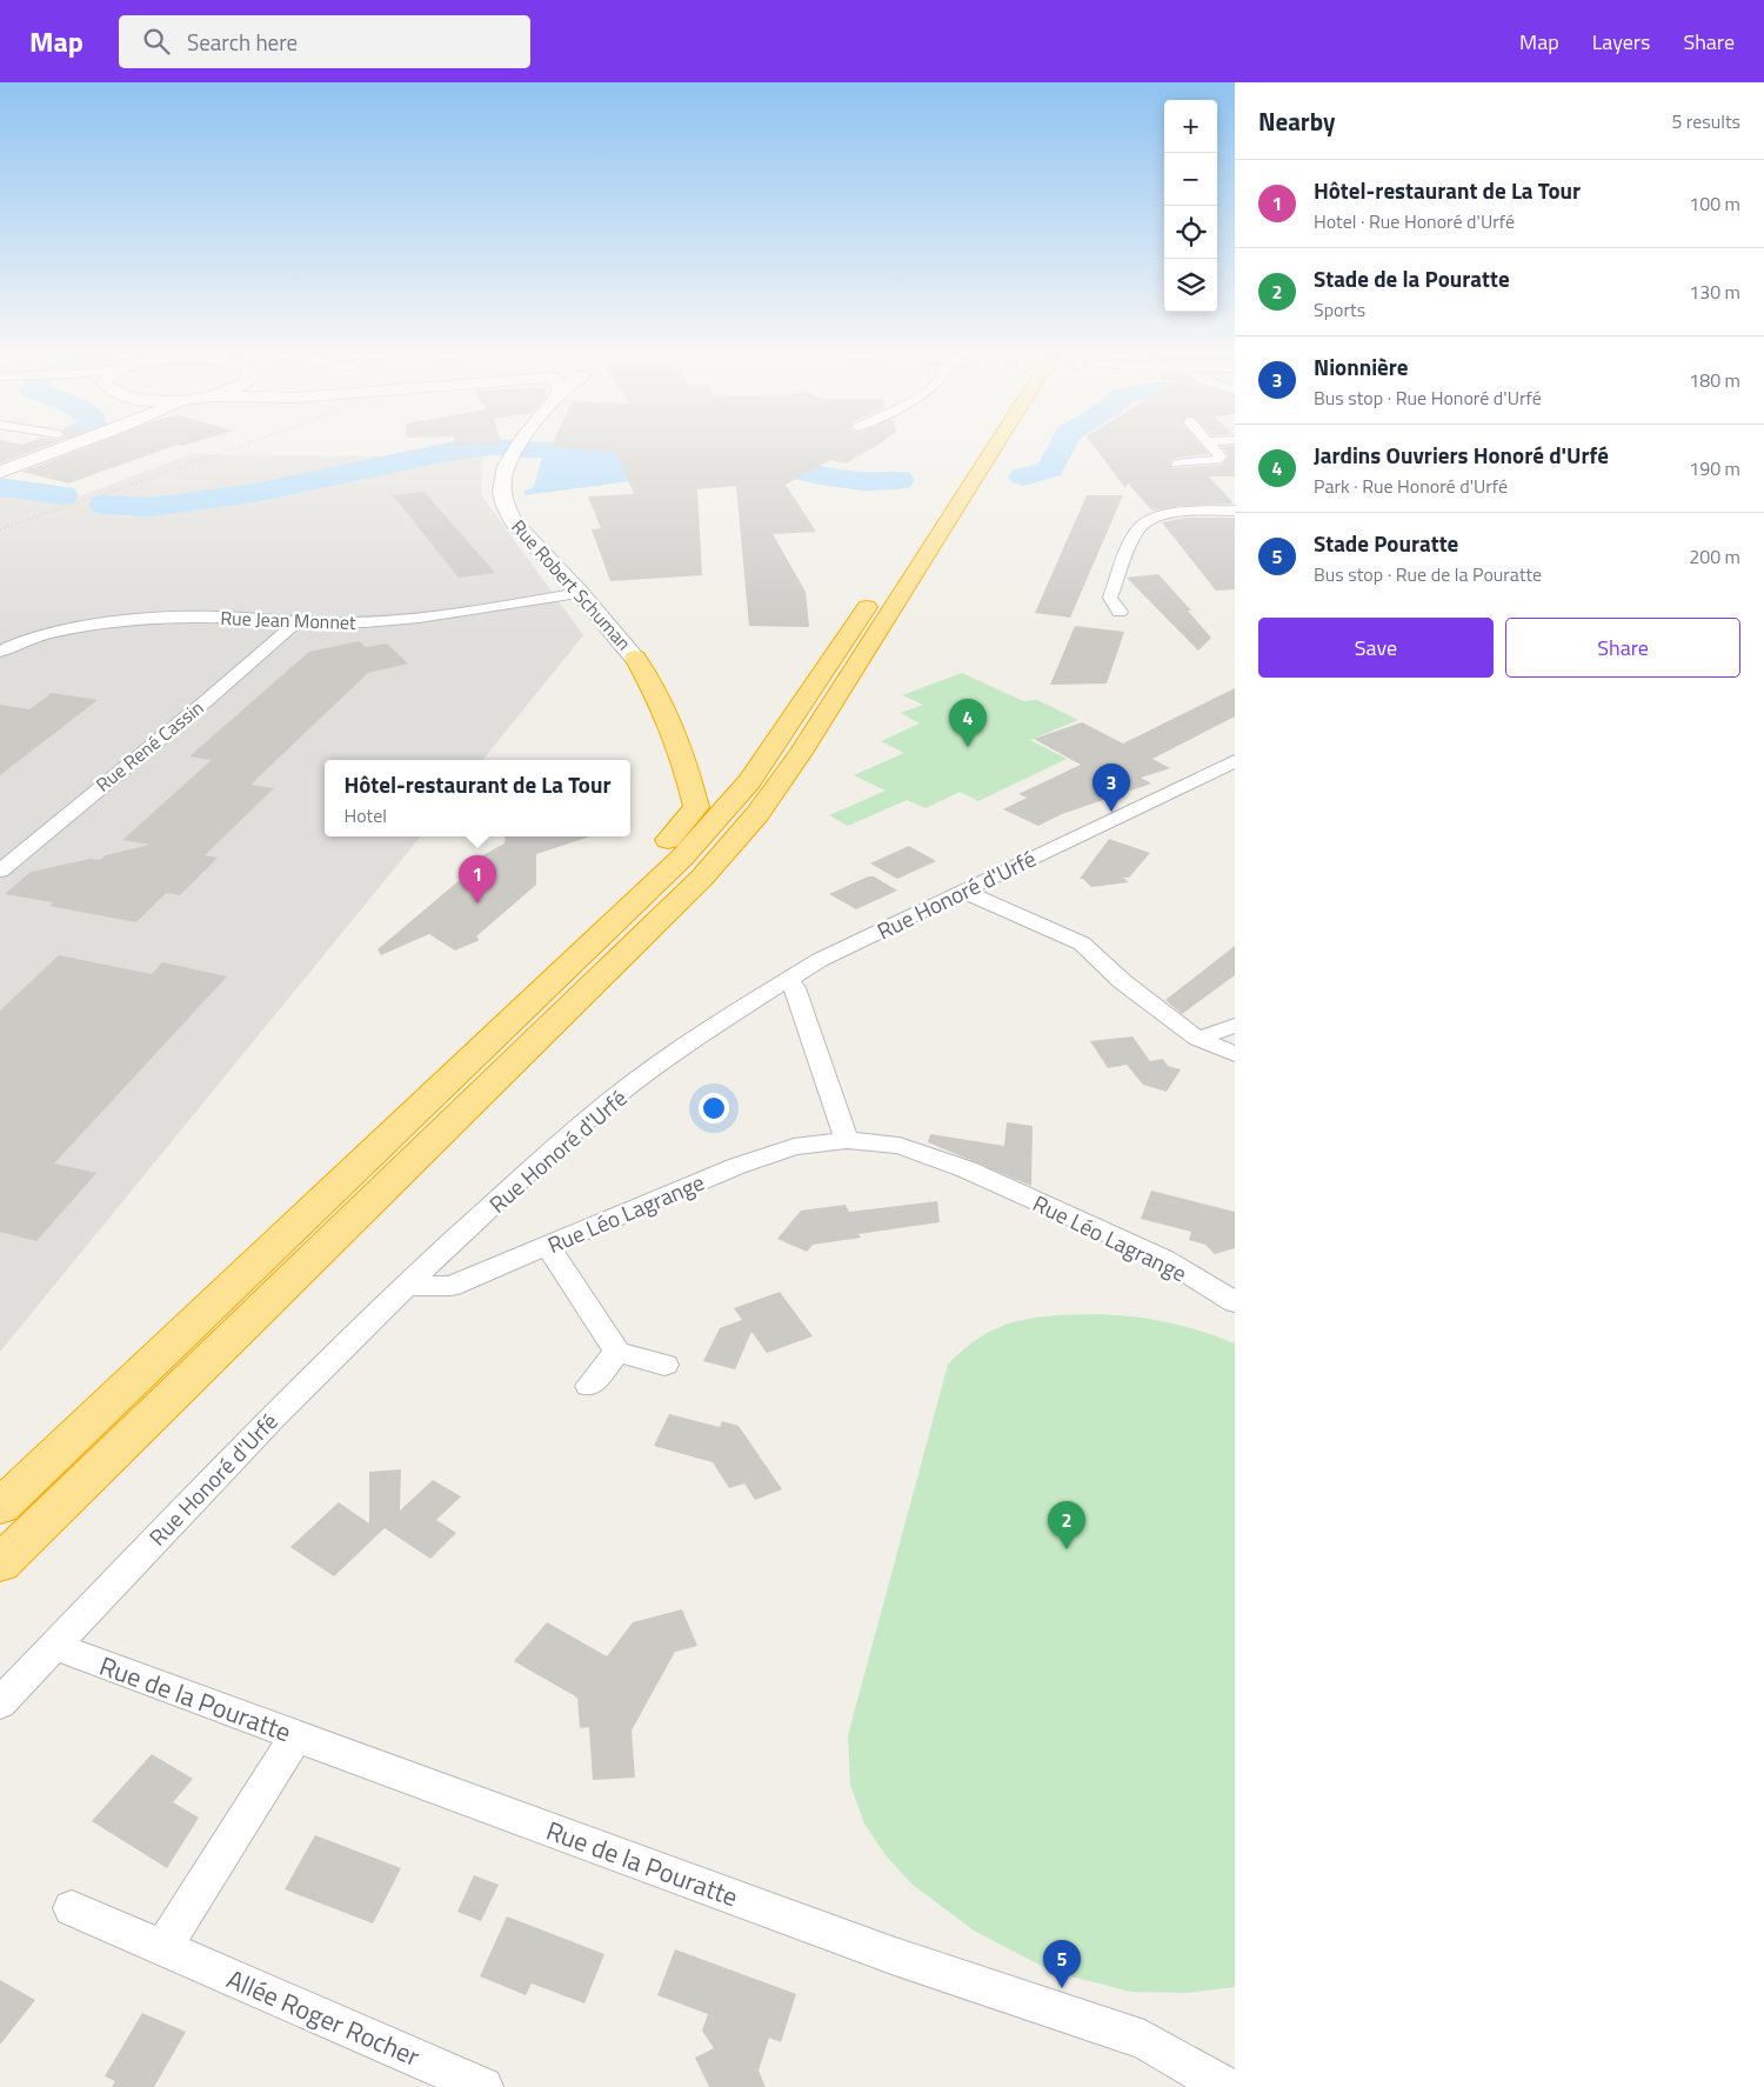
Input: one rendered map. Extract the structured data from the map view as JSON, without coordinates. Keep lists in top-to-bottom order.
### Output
{
  "streets": {
    "main road": ["Rue Robert Schuman"],
    "street": [
      "Rue Jean Monnet",
      "Rue René Cassin",
      "Rue Honoré d'Urfé",
      "Rue Léo Lagrange",
      "Rue de la Pouratte",
      "Allée Roger Rocher"
    ]
  },
  "crossings": [
    ["Rue Robert Schuman", "Rue Jean Monnet"],
    ["Rue Jean Monnet", "Rue René Cassin"],
    ["Rue Honoré d'Urfé", "Rue Léo Lagrange"],
    ["Rue Honoré d'Urfé", "Rue de la Pouratte"]
  ],
  "page": {
    "header": "Map",
    "search": "Search here",
    "nav": ["Map", "Layers", "Share"],
    "heading": ["Nearby", "5 results"],
    "map_buttons": ["+", "−"],
    "list": [
      {
        "mark": "1",
        "name": "Hôtel-restaurant de La Tour",
        "note": "Hotel · Rue Honoré d'Urfé",
        "value": "100 m"
      },
      {
        "mark": "2",
        "name": "Stade de la Pouratte",
        "note": "Sports",
        "value": "130 m"
      },
      {
        "mark": "3",
        "name": "Nionnière",
        "note": "Bus stop · Rue Honoré d'Urfé",
        "value": "180 m"
      },
      {
        "mark": "4",
        "name": "Jardins Ouvriers Honoré d'Urfé",
        "note": "Park · Rue Honoré d'Urfé",
        "value": "190 m"
      },
      {
        "mark": "5",
        "name": "Stade Pouratte",
        "note": "Bus stop · Rue de la Pouratte",
        "value": "200 m"
      }
    ],
    "buttons": ["Save", "Share"],
    "pins": [
      "4",
      "3",
      "1",
      "2",
      "5"
    ],
    "popup": ["Hôtel-restaurant de La Tour", "Hotel"]
  }
}
